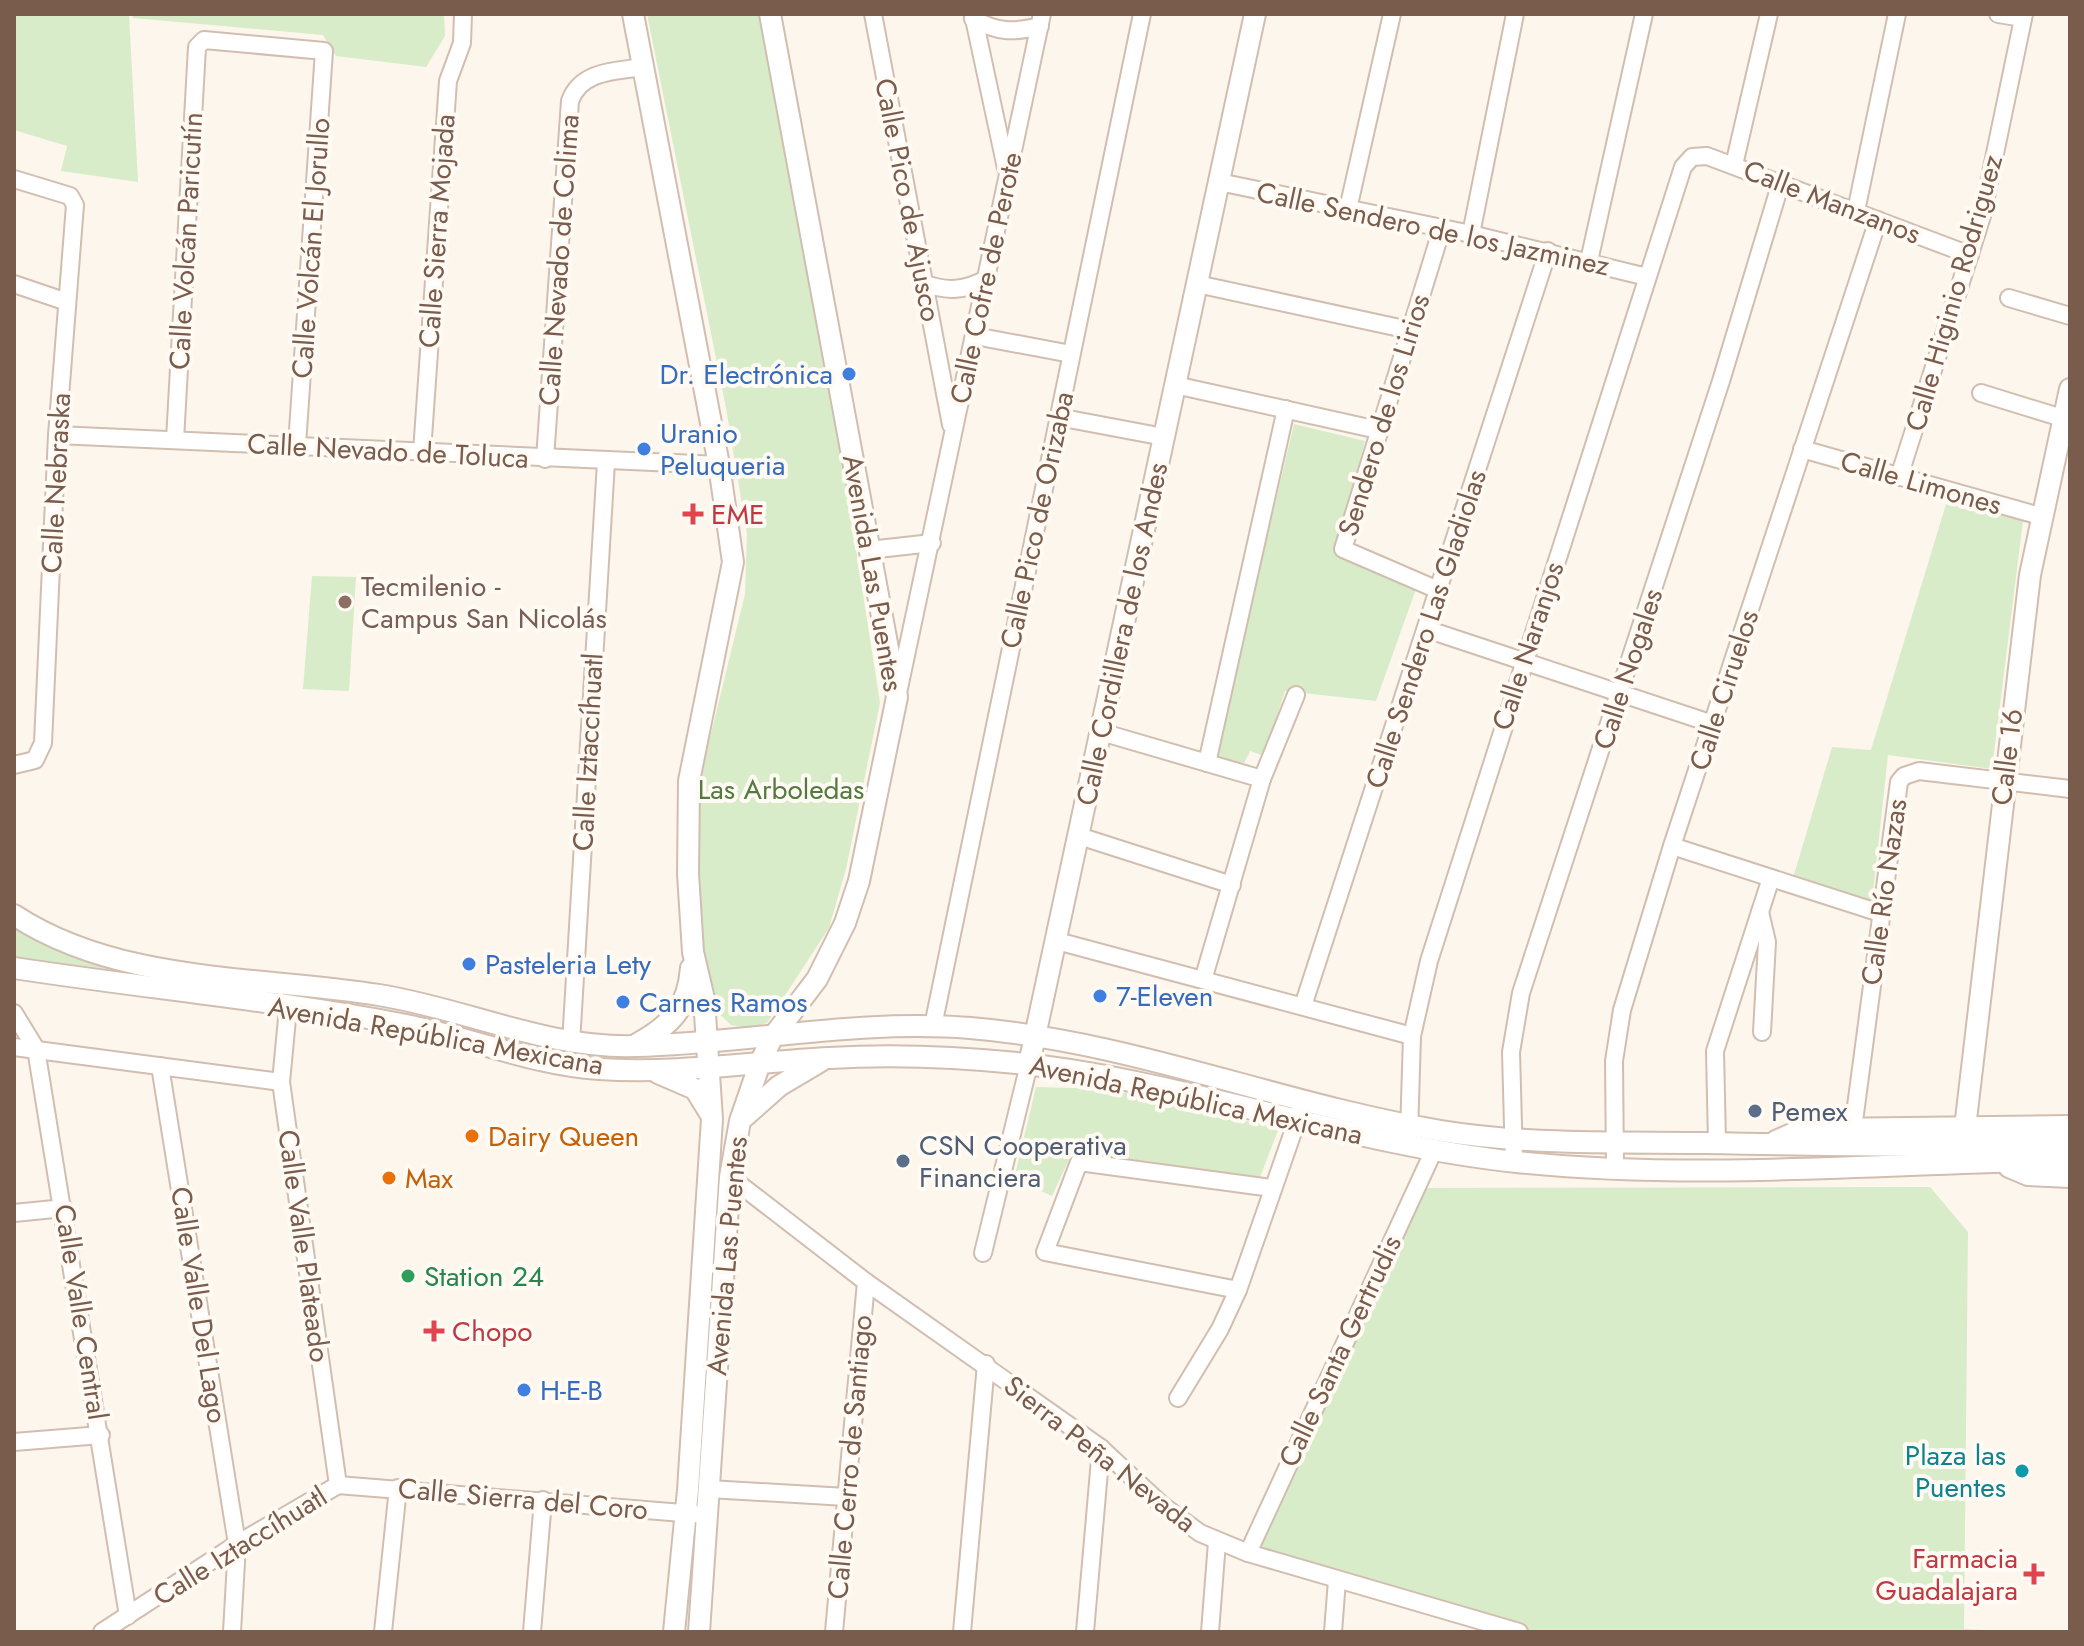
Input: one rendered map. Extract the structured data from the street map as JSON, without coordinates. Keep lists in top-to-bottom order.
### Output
{
  "streets": {
    "street": [
      "Calle Pico de Ajusco",
      "Calle Manzanos",
      "Calle Sendero de los Jazminez",
      "Calle Sierra Mojada",
      "Calle Volcán Paricutín",
      "Calle Volcán El Jorullo",
      "Calle Nevado de Colima",
      "Calle Cofre de Perote",
      "Calle Higinio Rodriguez",
      "Sendero de los Lirios",
      "Calle Nevado de Toluca",
      "Calle Nebraska",
      "Calle Limones",
      "Calle Pico de Orizaba",
      "Avenida Las Puentes",
      "Calle Sendero Las Gladiolas",
      "Calle Cordillera de los Andes",
      "Calle Naranjos",
      "Calle Nogales",
      "Calle Ciruelos",
      "Calle Iztaccíhuatl",
      "Calle 16",
      "Calle Río Nazas",
      "Avenida República Mexicana",
      "Calle Valle Plateado",
      "Calle Valle Del Lago",
      "Calle Valle Central",
      "Calle Santa Gertrudis",
      "Sierra Peña Nevada",
      "Calle Cerro de Santiago",
      "Calle Sierra del Coro"
    ]
  },
  "crossings": [
    ["Calle Pico de Ajusco", "Calle Cofre de Perote"],
    ["Calle Manzanos", "Calle Higinio Rodriguez"],
    ["Calle Manzanos", "Calle Naranjos"],
    ["Calle Manzanos", "Calle Nogales"],
    ["Calle Manzanos", "Calle Ciruelos"],
    ["Calle Sendero de los Jazminez", "Sendero de los Lirios"],
    ["Calle Sendero de los Jazminez", "Calle Sendero Las Gladiolas"],
    ["Calle Sendero de los Jazminez", "Calle Cordillera de los Andes"],
    ["Calle Sendero de los Jazminez", "Calle Naranjos"],
    ["Calle Sierra Mojada", "Calle Nevado de Toluca"],
    ["Calle Volcán Paricutín", "Calle Volcán El Jorullo"],
    ["Calle Volcán Paricutín", "Calle Nevado de Toluca"],
    ["Calle Volcán El Jorullo", "Calle Nevado de Toluca"],
    ["Calle Nevado de Colima", "Calle Nevado de Toluca"],
    ["Calle Nevado de Colima", "Avenida Las Puentes"],
    ["Calle Cofre de Perote", "Avenida Las Puentes"],
    ["Calle Higinio Rodriguez", "Calle Limones"],
    ["Sendero de los Lirios", "Calle Sendero Las Gladiolas"],
    ["Calle Nevado de Toluca", "Calle Nebraska"],
    ["Calle Nevado de Toluca", "Avenida Las Puentes"],
    ["Calle Nevado de Toluca", "Calle Iztaccíhuatl"],
    ["Calle Limones", "Calle Ciruelos"],
    ["Calle Limones", "Calle 16"],
    ["Calle Pico de Orizaba", "Avenida República Mexicana"],
    ["Avenida Las Puentes", "Avenida República Mexicana"],
    ["Avenida Las Puentes", "Sierra Peña Nevada"],
    ["Avenida Las Puentes", "Calle Sierra del Coro"],
    ["Calle Cordillera de los Andes", "Avenida República Mexicana"],
    ["Calle Naranjos", "Avenida República Mexicana"],
    ["Calle Nogales", "Avenida República Mexicana"],
    ["Calle Ciruelos", "Avenida República Mexicana"],
    ["Calle Iztaccíhuatl", "Avenida República Mexicana"],
    ["Calle Iztaccíhuatl", "Calle Valle Plateado"],
    ["Calle Iztaccíhuatl", "Calle Valle Del Lago"],
    ["Calle Iztaccíhuatl", "Calle Valle Central"],
    ["Calle Iztaccíhuatl", "Calle Sierra del Coro"],
    ["Calle 16", "Calle Río Nazas"],
    ["Calle 16", "Avenida República Mexicana"],
    ["Calle Río Nazas", "Avenida República Mexicana"],
    ["Avenida República Mexicana", "Calle Valle Plateado"],
    ["Avenida República Mexicana", "Calle Santa Gertrudis"],
    ["Calle Valle Plateado", "Calle Sierra del Coro"],
    ["Calle Santa Gertrudis", "Sierra Peña Nevada"],
    ["Sierra Peña Nevada", "Calle Cerro de Santiago"]
  ],
  "parks": ["Las Arboledas"],
  "places": {
    "other": [
      "Dr. Electrónica",
      "Uranio Peluqueria",
      "Tecmilenio - Campus San Nicolás",
      "Pasteleria Lety",
      "7-Eleven",
      "Carnes Ramos",
      "Pemex",
      "Dairy Queen",
      "CSN Cooperativa Financiera",
      "Max",
      "Station 24",
      "H-E-B",
      "Plaza las Puentes"
    ],
    "health": ["EME", "Chopo", "Farmacia Guadalajara"]
  }
}
